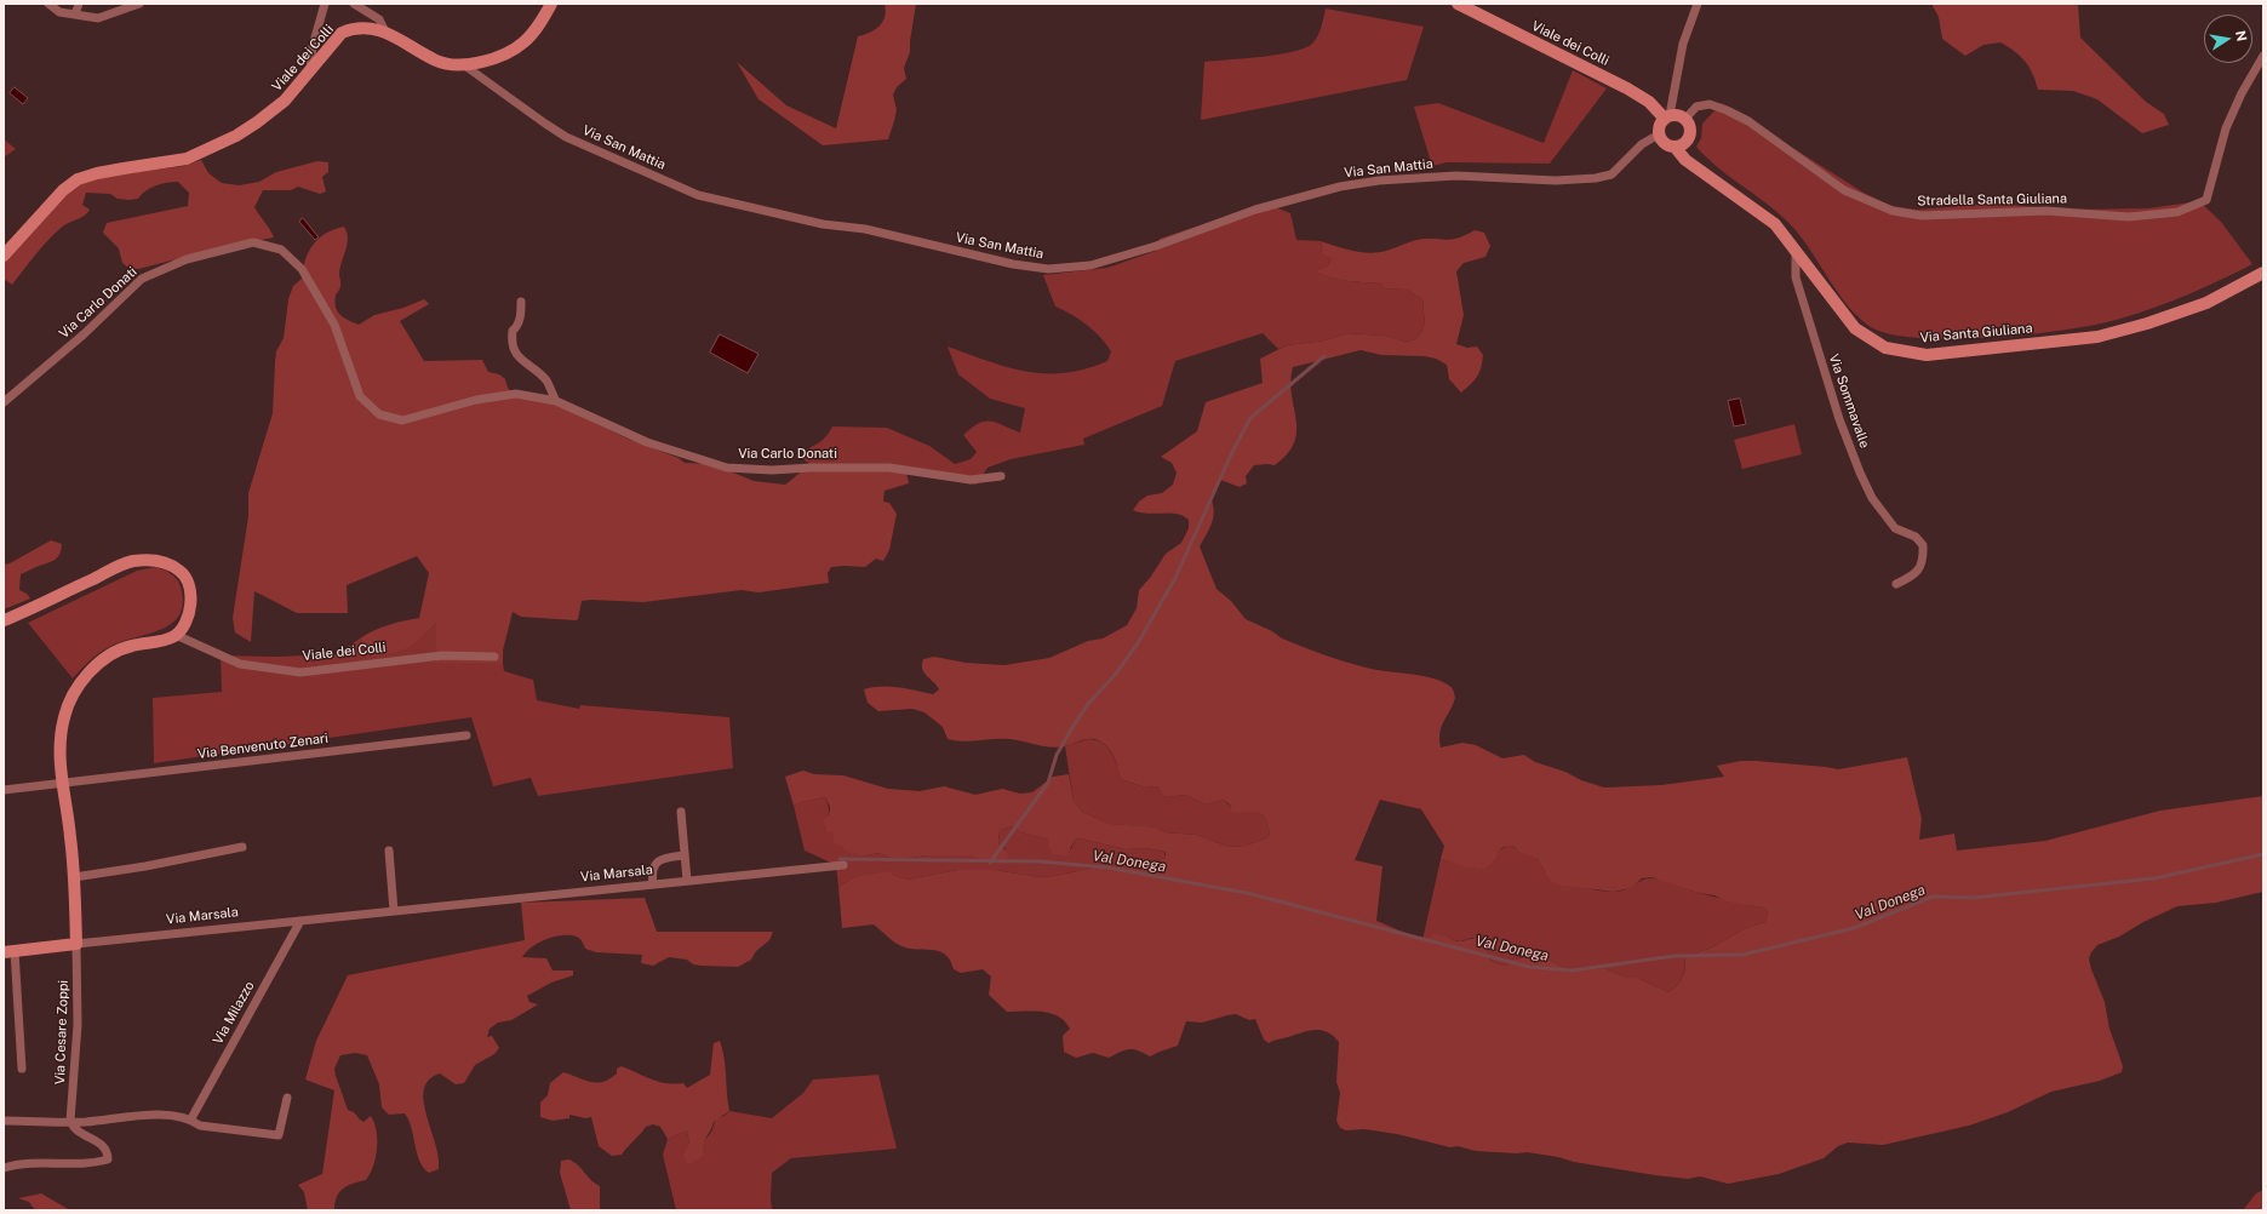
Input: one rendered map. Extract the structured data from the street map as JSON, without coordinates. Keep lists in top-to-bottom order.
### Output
{
  "streets": {
    "street": [
      "Viale dei Colli",
      "Via San Mattia",
      "Stradella Santa Giuliana",
      "Via Carlo Donati",
      "Via Santa Giuliana",
      "Via Sommavalle",
      "Via Benvenuto Zenari",
      "Via Marsala",
      "Via Milazzo",
      "Via Cesare Zoppi"
    ]
  },
  "crossings": [
    ["Viale dei Colli", "Via San Mattia"],
    ["Viale dei Colli", "Stradella Santa Giuliana"],
    ["Viale dei Colli", "Via Santa Giuliana"],
    ["Via San Mattia", "Stradella Santa Giuliana"],
    ["Via San Mattia", "Via Santa Giuliana"],
    ["Stradella Santa Giuliana", "Via Santa Giuliana"],
    ["Via Santa Giuliana", "Via Sommavalle"],
    ["Via Marsala", "Via Milazzo"],
    ["Via Marsala", "Via Cesare Zoppi"]
  ],
  "water": ["Val Donega"],
  "north": "right"
}
